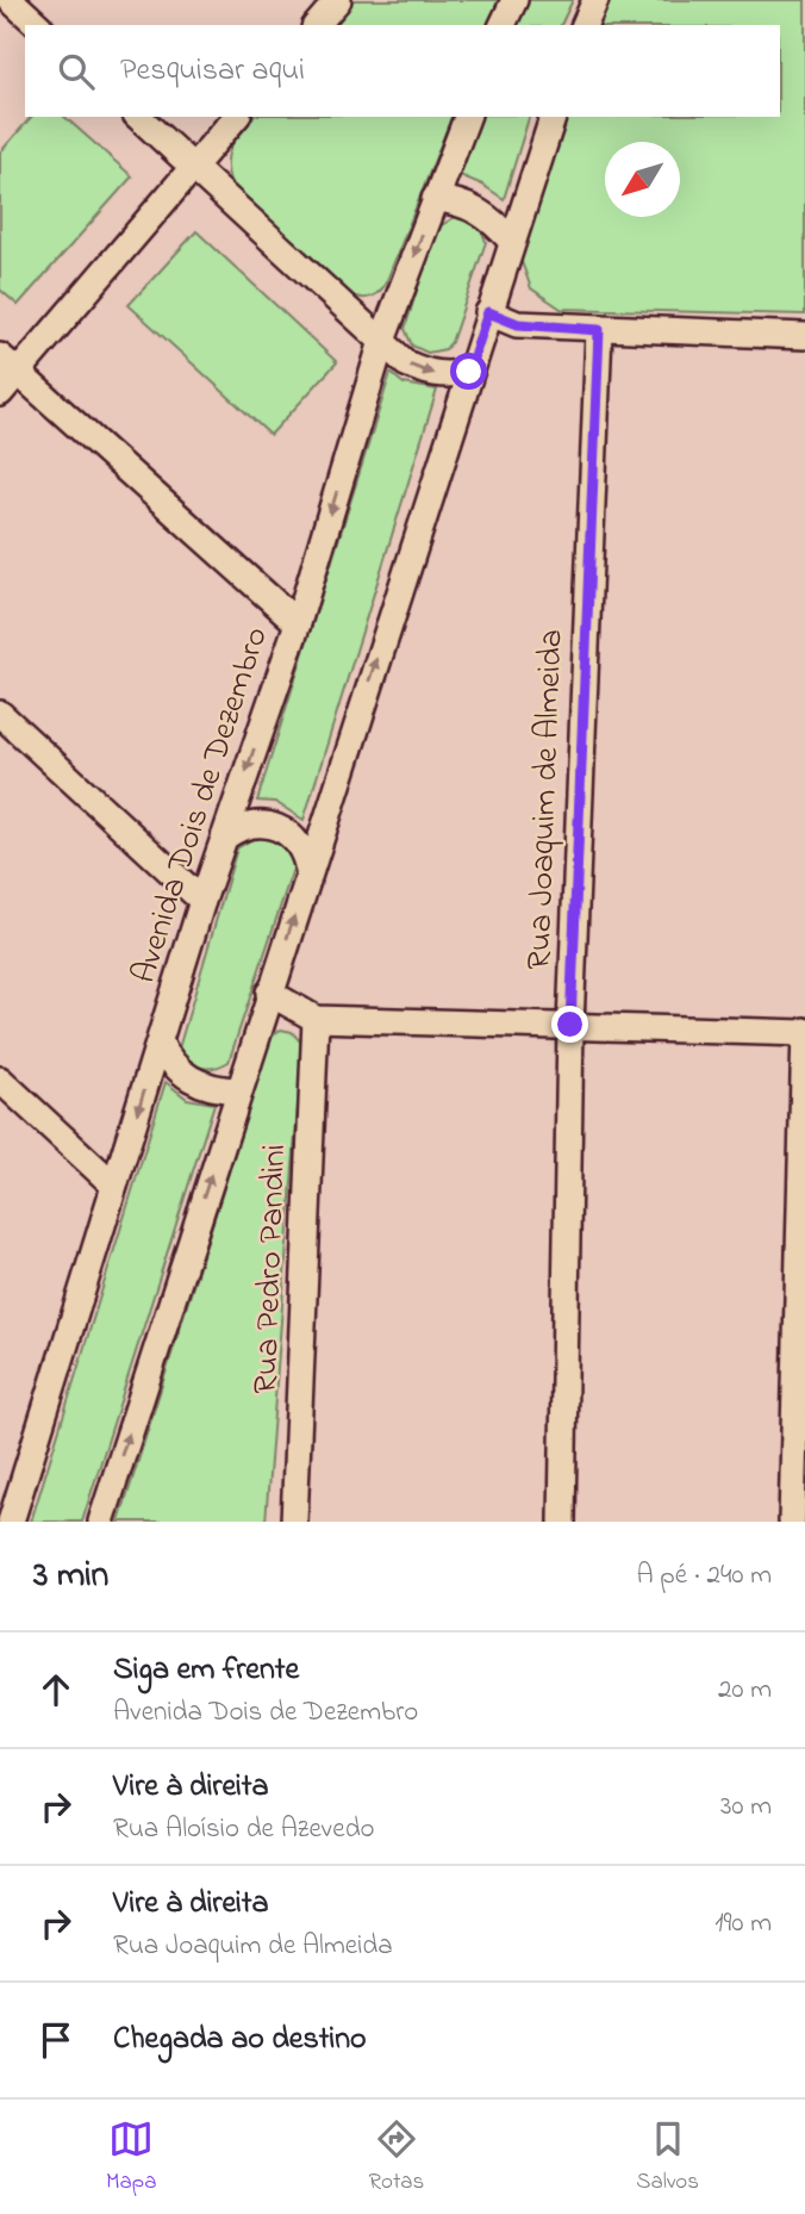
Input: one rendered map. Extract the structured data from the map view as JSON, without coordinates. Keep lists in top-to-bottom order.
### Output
{
  "streets": {
    "street": ["Rua Joaquim de Almeida", "Avenida Dois de Dezembro", "Rua Pedro Pandini"]
  },
  "north": "bottom left",
  "page": {
    "search": "Pesquisar aqui",
    "heading": ["3 min", "A pé · 240 m"],
    "list": [
      ["Siga em frente", "Avenida Dois de Dezembro", "20 m"],
      ["Vire à direita", "Rua Aloísio de Azevedo", "30 m"],
      ["Vire à direita", "Rua Joaquim de Almeida", "190 m"],
      "Chegada ao destino"
    ],
    "nav": ["Mapa", "Rotas", "Salvos"]
  }
}
